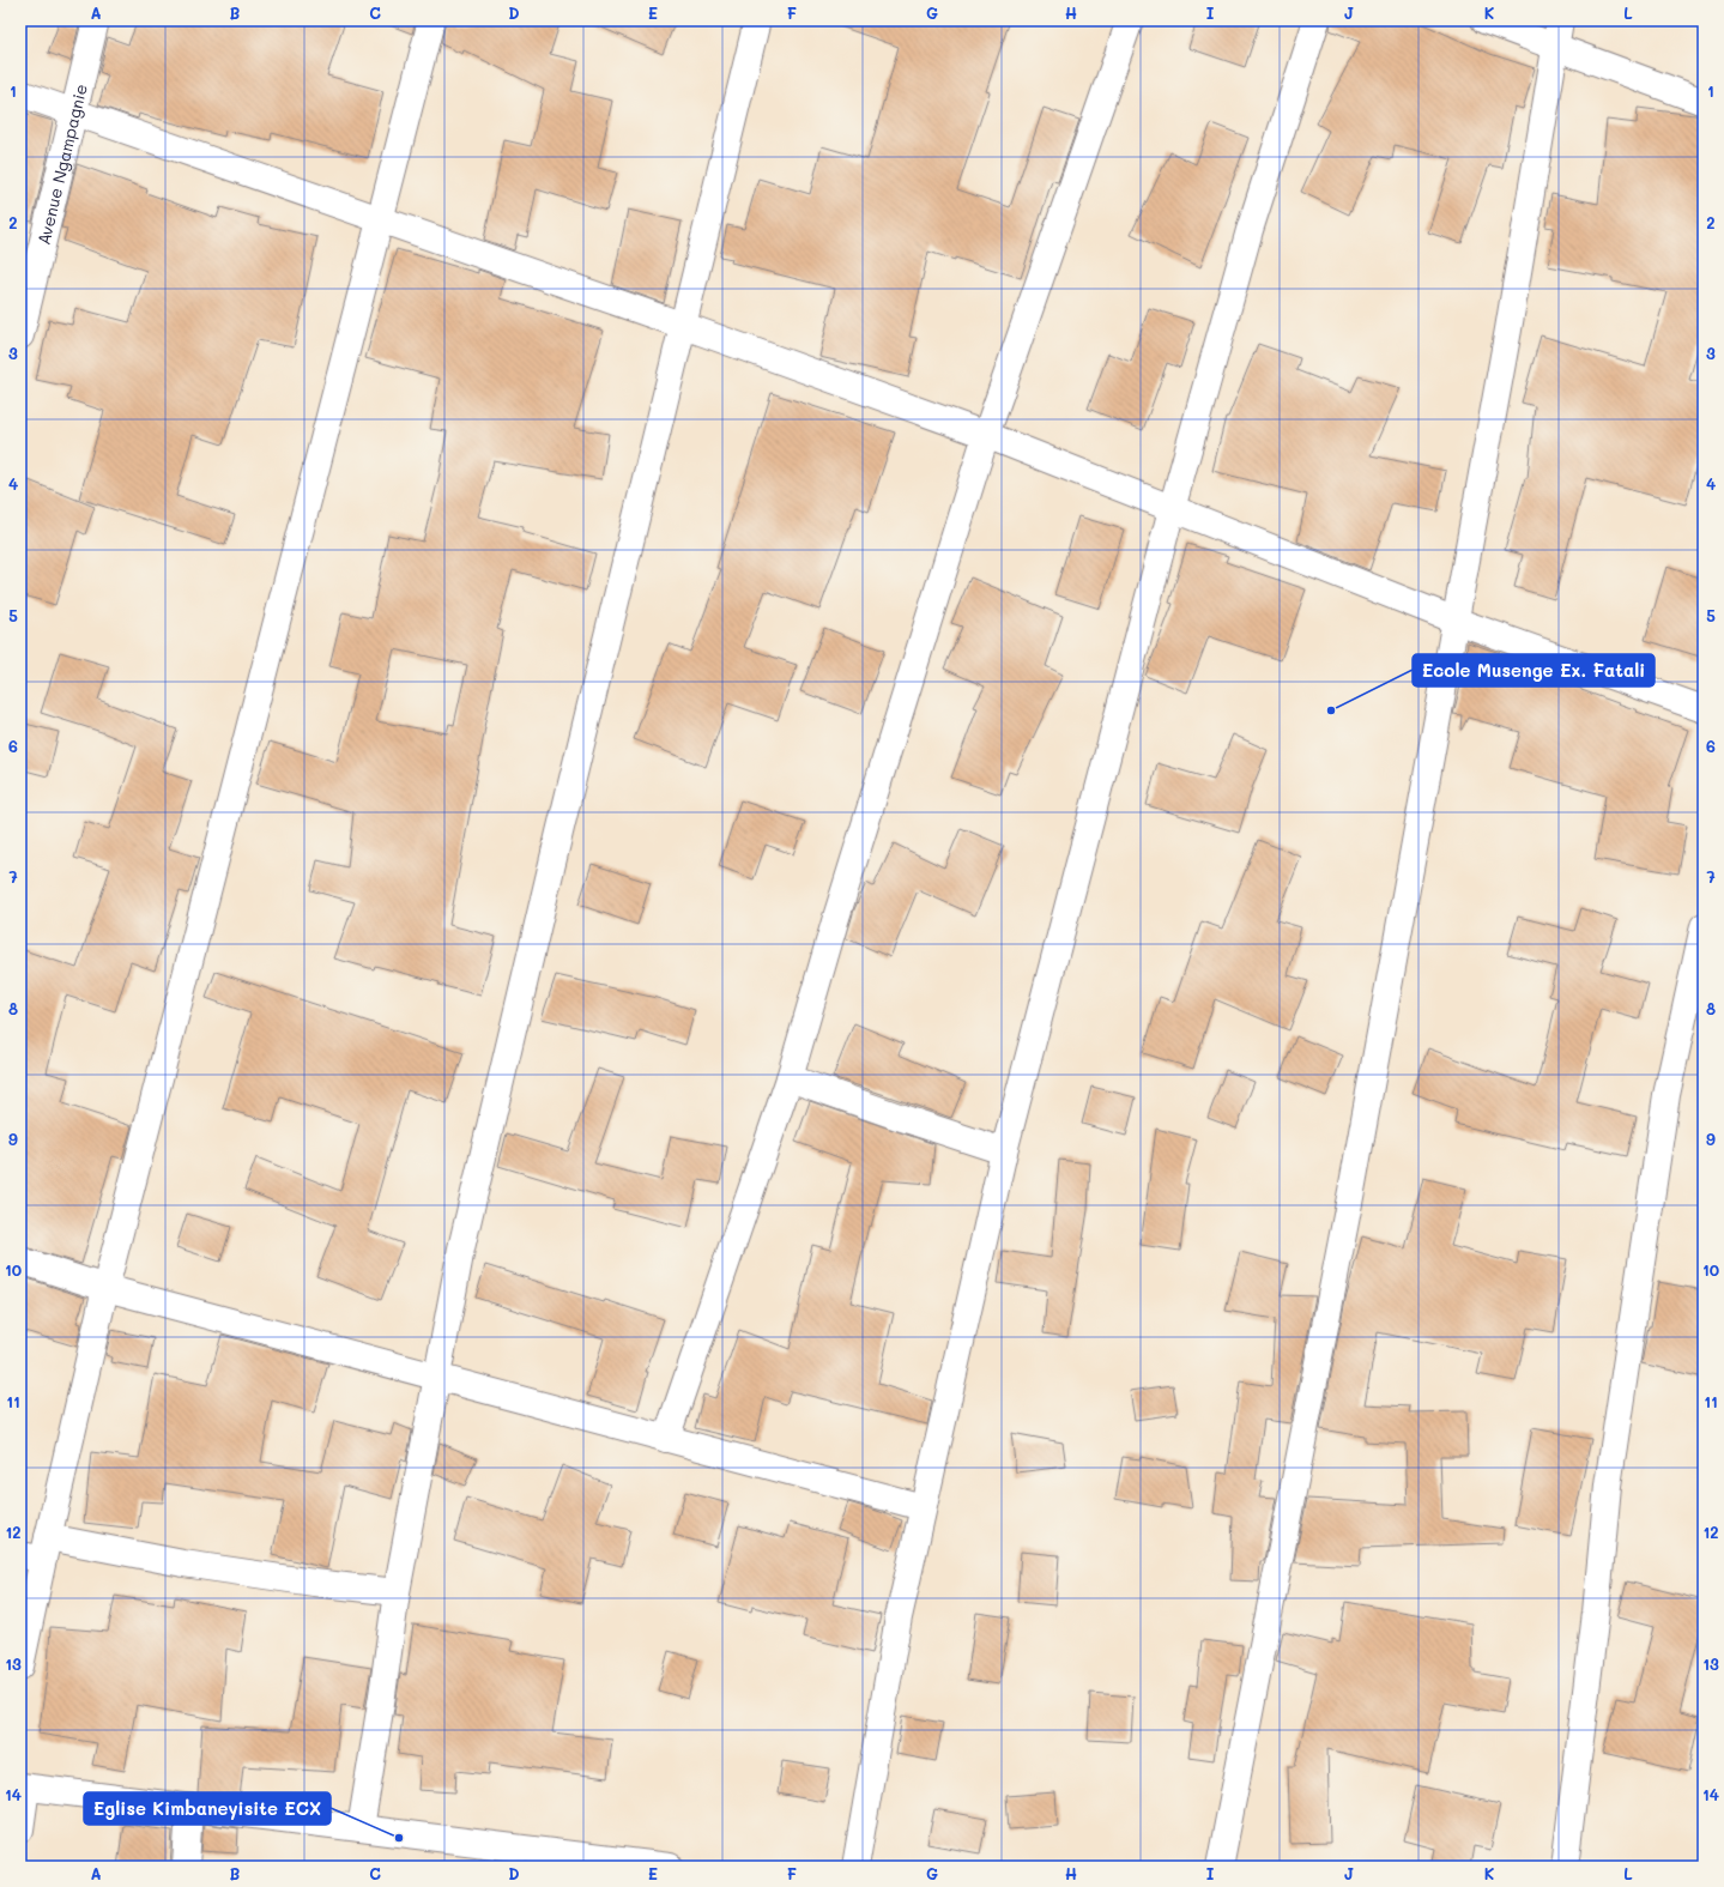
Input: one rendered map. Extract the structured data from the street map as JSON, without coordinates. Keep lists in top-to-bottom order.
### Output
{
  "streets": {
    "street": ["Avenue Ngampagnie"]
  },
  "places": ["Ecole Musenge Ex. Fatali", "Eglise Kimbaneyisite ECX"],
  "grid": {
    "columns": [
      "A",
      "B",
      "C",
      "D",
      "E",
      "F",
      "G",
      "H",
      "I",
      "J",
      "K",
      "L"
    ],
    "rows": [
      "1",
      "2",
      "3",
      "4",
      "5",
      "6",
      "7",
      "8",
      "9",
      "10",
      "11",
      "12",
      "13",
      "14"
    ]
  }
}
